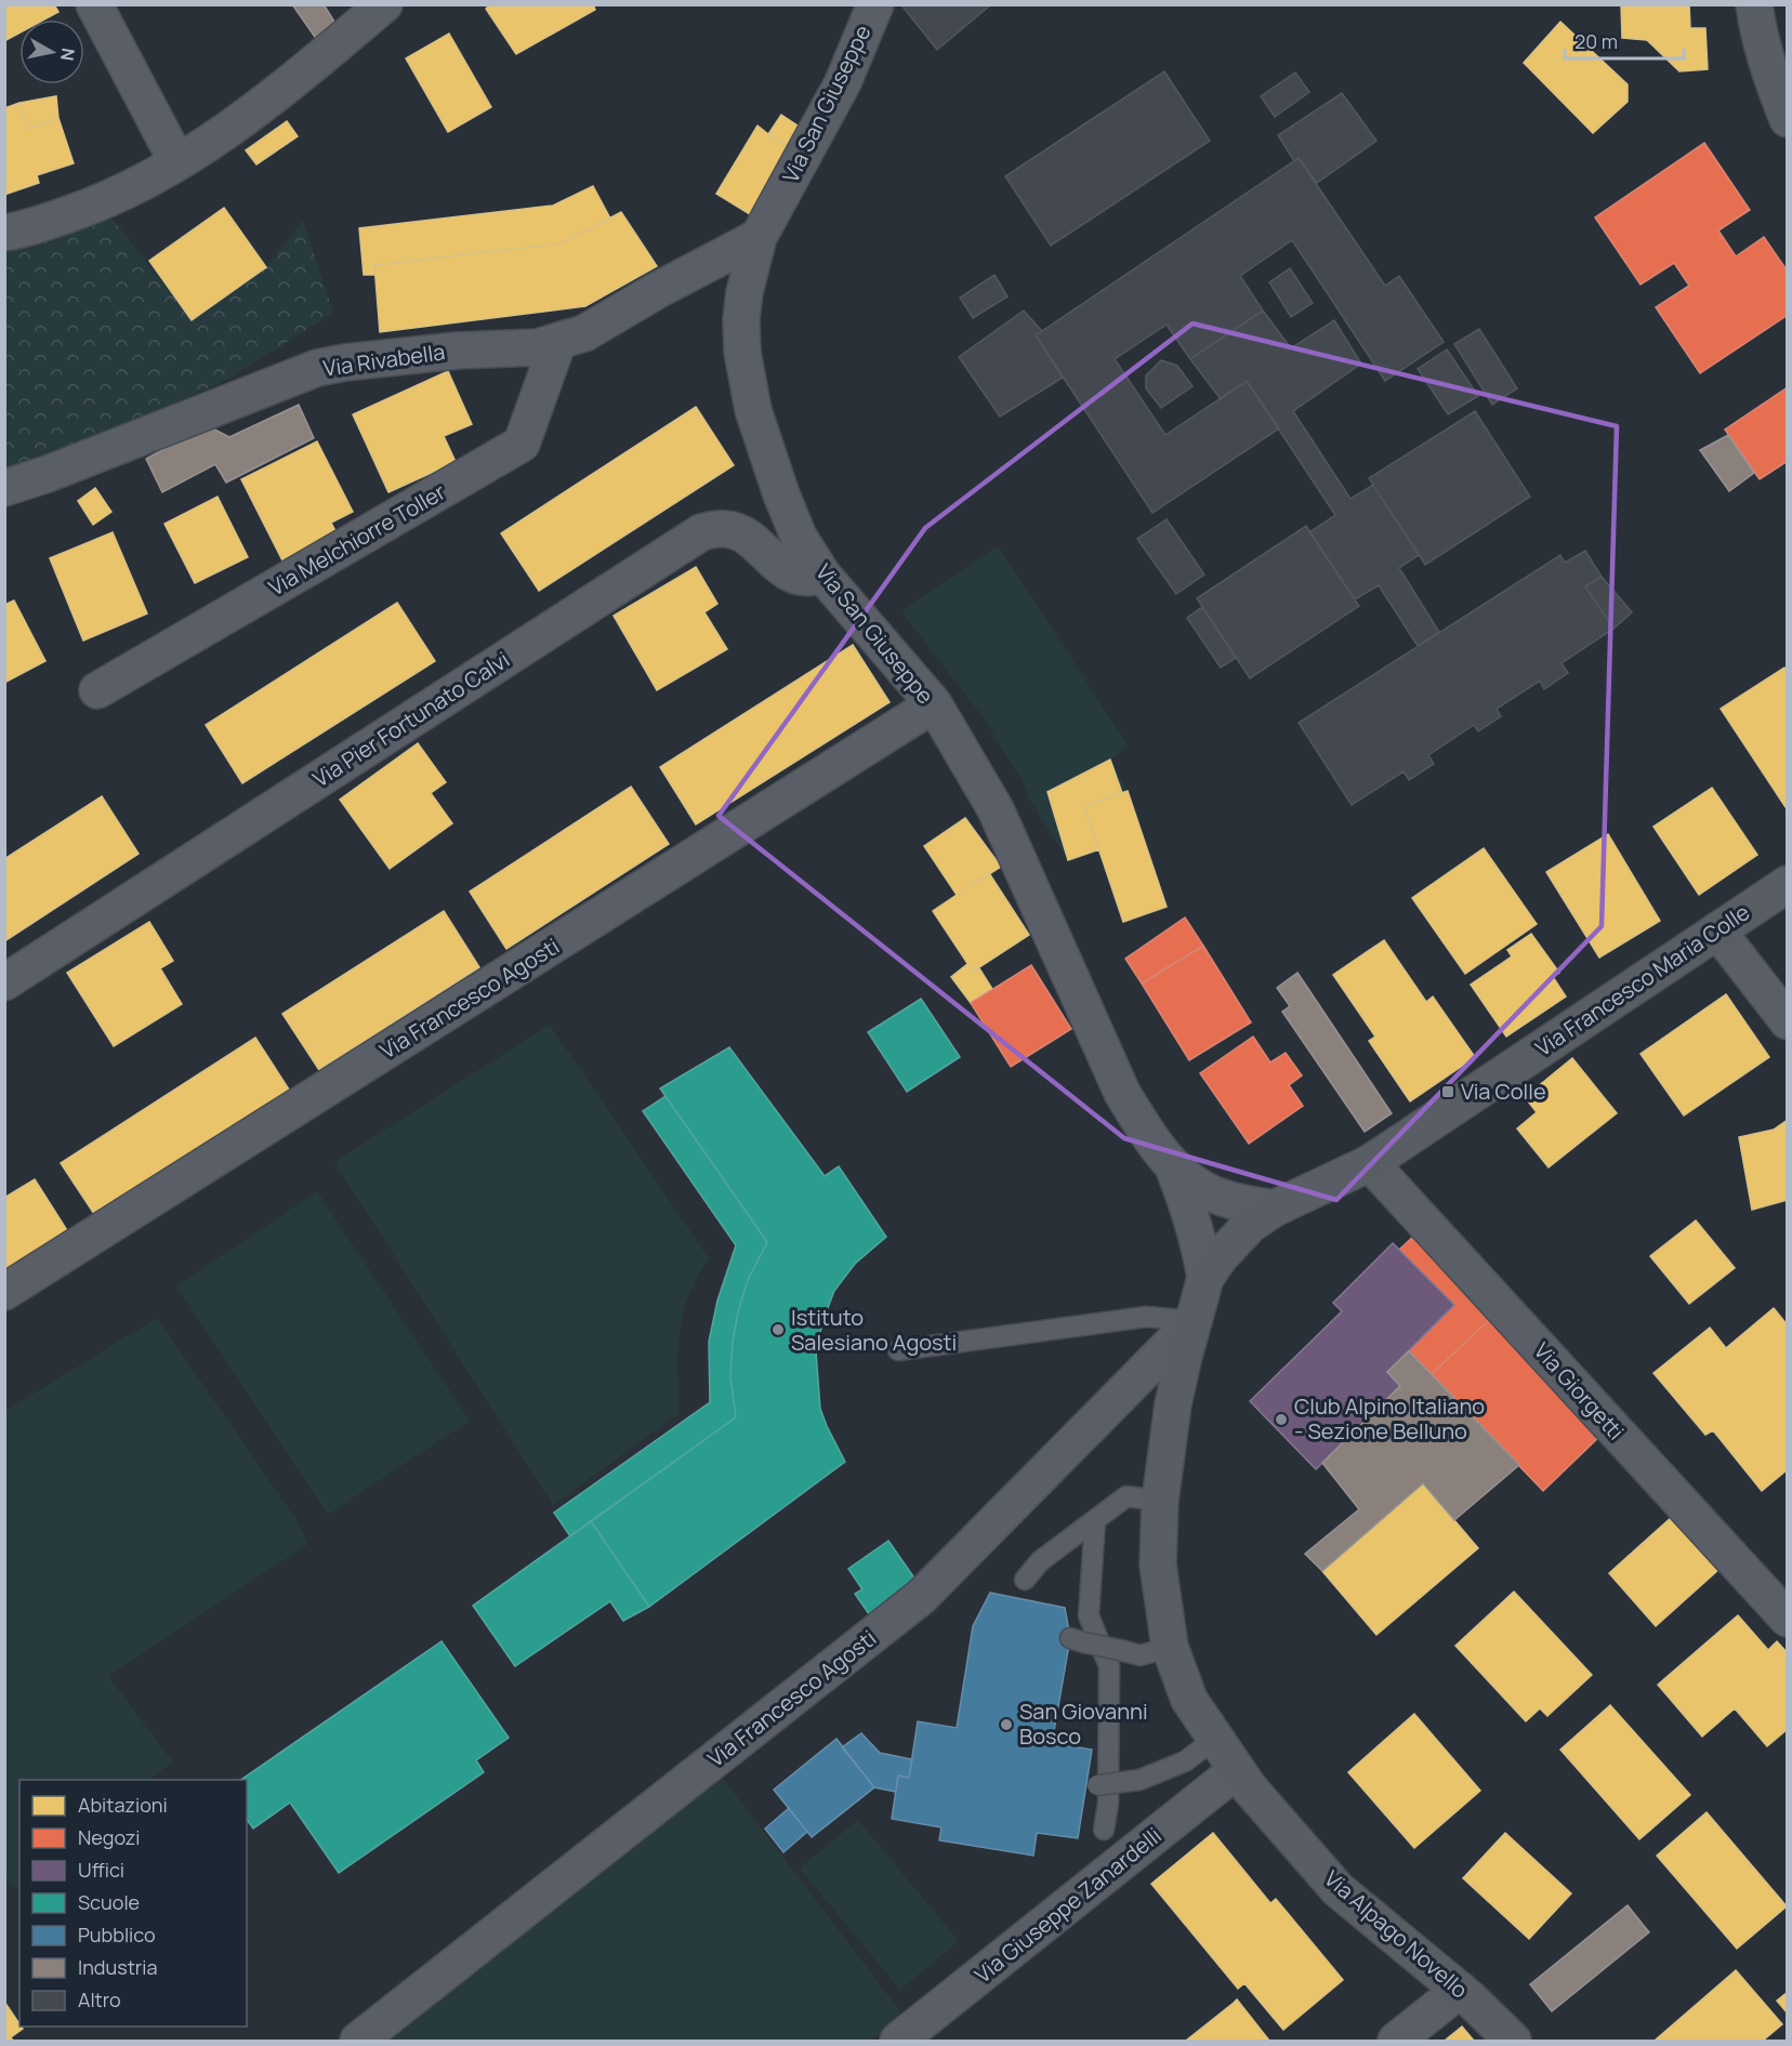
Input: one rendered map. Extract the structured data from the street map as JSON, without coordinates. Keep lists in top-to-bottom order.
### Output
{
  "streets": {
    "street": [
      "Via San Giuseppe",
      "Via Rivabella",
      "Via Melchiorre Toller",
      "Via Pier Fortunato Calvi",
      "Via Francesco Maria Colle",
      "Via Francesco Agosti",
      "Via Giorgetti",
      "Via Giuseppe Zanardelli",
      "Via Alpago Novello"
    ]
  },
  "crossings": [
    ["Via San Giuseppe", "Via Rivabella"],
    ["Via San Giuseppe", "Via Pier Fortunato Calvi"],
    ["Via San Giuseppe", "Via Francesco Maria Colle"],
    ["Via San Giuseppe", "Via Francesco Agosti"],
    ["Via San Giuseppe", "Via Alpago Novello"],
    ["Via Rivabella", "Via Melchiorre Toller"],
    ["Via Francesco Maria Colle", "Via Giorgetti"],
    ["Via Francesco Maria Colle", "Via Alpago Novello"],
    ["Via Francesco Agosti", "Via Alpago Novello"],
    ["Via Giuseppe Zanardelli", "Via Alpago Novello"]
  ],
  "places": {
    "transit": ["Via Colle"],
    "other": ["Istituto Salesiano Agosti", "Club Alpino Italiano - Sezione Belluno", "San Giovanni Bosco"]
  },
  "legend": [
    "Abitazioni",
    "Negozi",
    "Uffici",
    "Scuole",
    "Pubblico",
    "Industria",
    "Altro"
  ],
  "scale_bar": "20 m",
  "north": "right"
}
